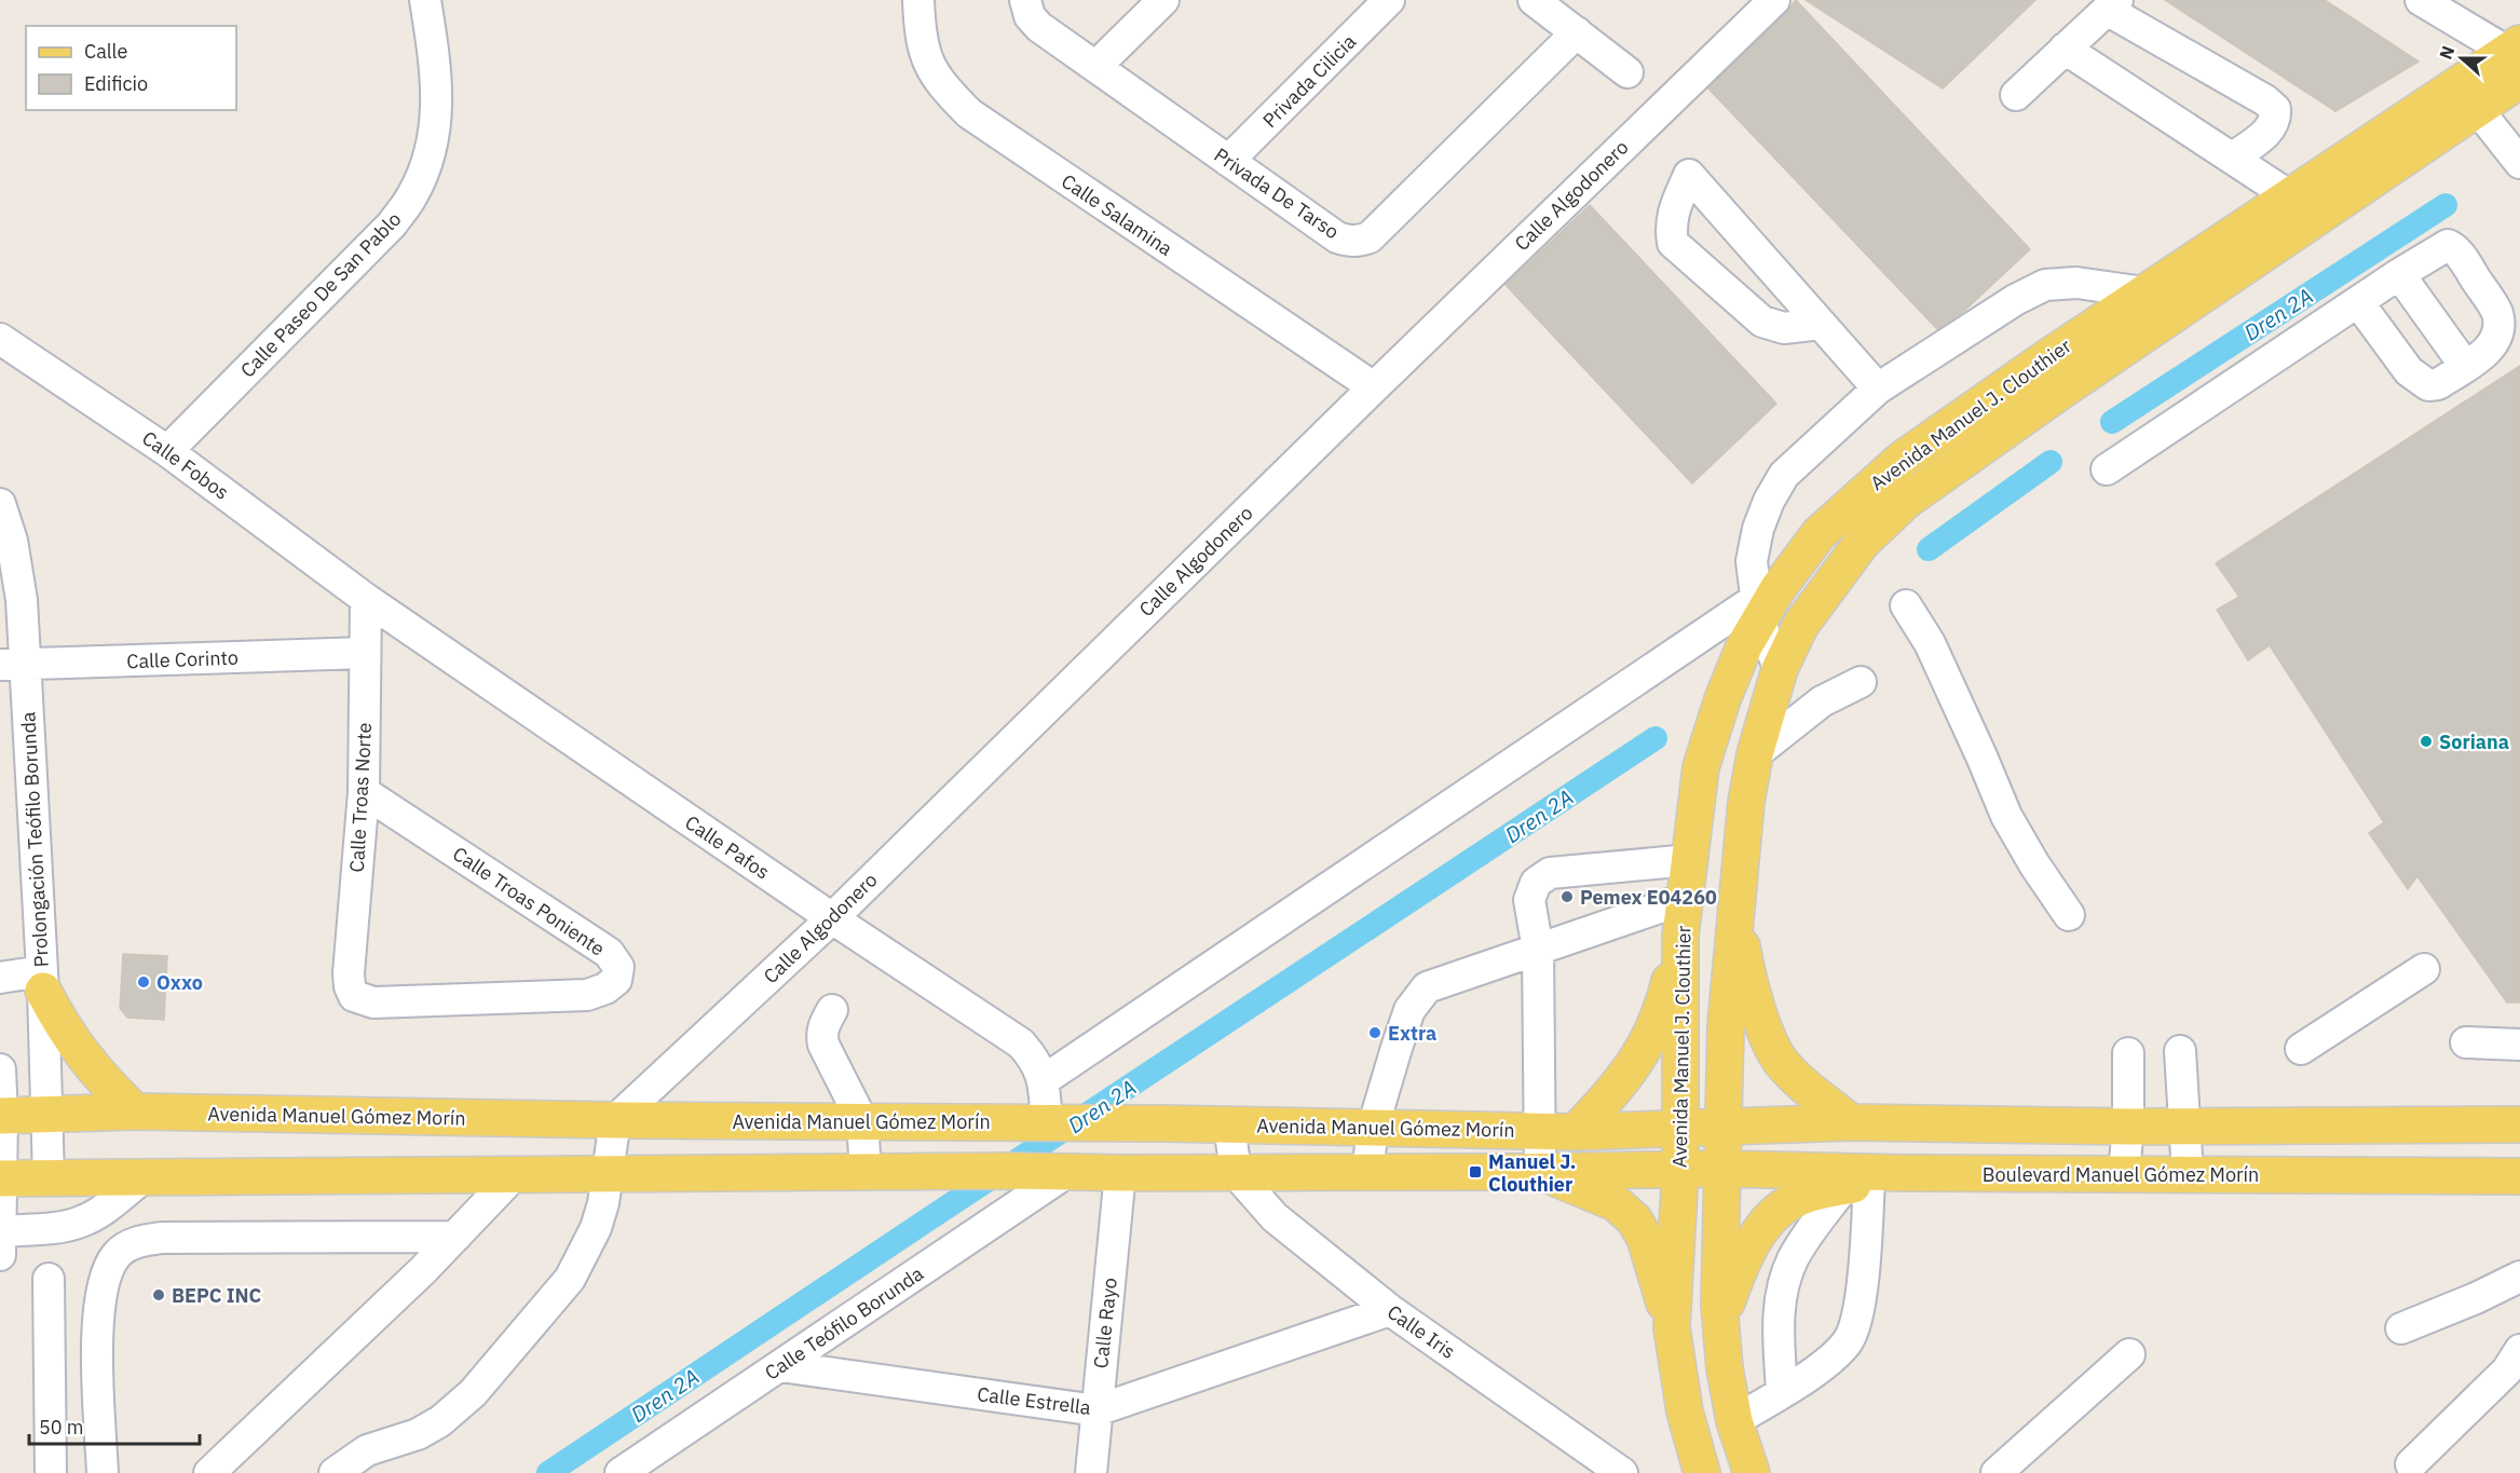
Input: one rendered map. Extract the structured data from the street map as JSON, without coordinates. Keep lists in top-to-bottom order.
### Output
{
  "streets": {
    "main road": ["Avenida Manuel J. Clouthier", "Avenida Manuel Gómez Morín", "Boulevard Manuel Gómez Morín"],
    "street": [
      "Privada Cilicia",
      "Privada De Tarso",
      "Calle Algodonero",
      "Calle Salamina",
      "Calle Paseo De San Pablo",
      "Calle Fobos",
      "Calle Corinto",
      "Calle Troas Norte",
      "Prolongación Teófilo Borunda",
      "Calle Pafos",
      "Calle Troas Poniente",
      "Calle Teófilo Borunda",
      "Calle Rayo",
      "Calle Iris",
      "Calle Estrella"
    ]
  },
  "crossings": [
    ["Privada Cilicia", "Privada De Tarso"],
    ["Calle Algodonero", "Calle Salamina"],
    ["Calle Algodonero", "Calle Pafos"],
    ["Calle Algodonero", "Avenida Manuel Gómez Morín"],
    ["Calle Paseo De San Pablo", "Calle Fobos"],
    ["Avenida Manuel J. Clouthier", "Avenida Manuel Gómez Morín"],
    ["Avenida Manuel J. Clouthier", "Boulevard Manuel Gómez Morín"],
    ["Calle Fobos", "Calle Troas Norte"],
    ["Calle Fobos", "Calle Pafos"],
    ["Calle Corinto", "Calle Troas Norte"],
    ["Calle Corinto", "Prolongación Teófilo Borunda"],
    ["Calle Troas Norte", "Calle Pafos"],
    ["Calle Troas Norte", "Calle Troas Poniente"],
    ["Prolongación Teófilo Borunda", "Avenida Manuel Gómez Morín"],
    ["Calle Pafos", "Avenida Manuel Gómez Morín"],
    ["Calle Teófilo Borunda", "Calle Estrella"],
    ["Calle Rayo", "Calle Estrella"],
    ["Calle Iris", "Calle Estrella"]
  ],
  "water": ["Dren 2A"],
  "places": {
    "other": [
      "Soriana",
      "Pemex E04260",
      "Oxxo",
      "Extra",
      "BEPC INC"
    ],
    "transit": ["Manuel J. Clouthier"]
  },
  "legend": ["Calle", "Edificio"],
  "scale_bar": "50 m",
  "north": "left"
}
